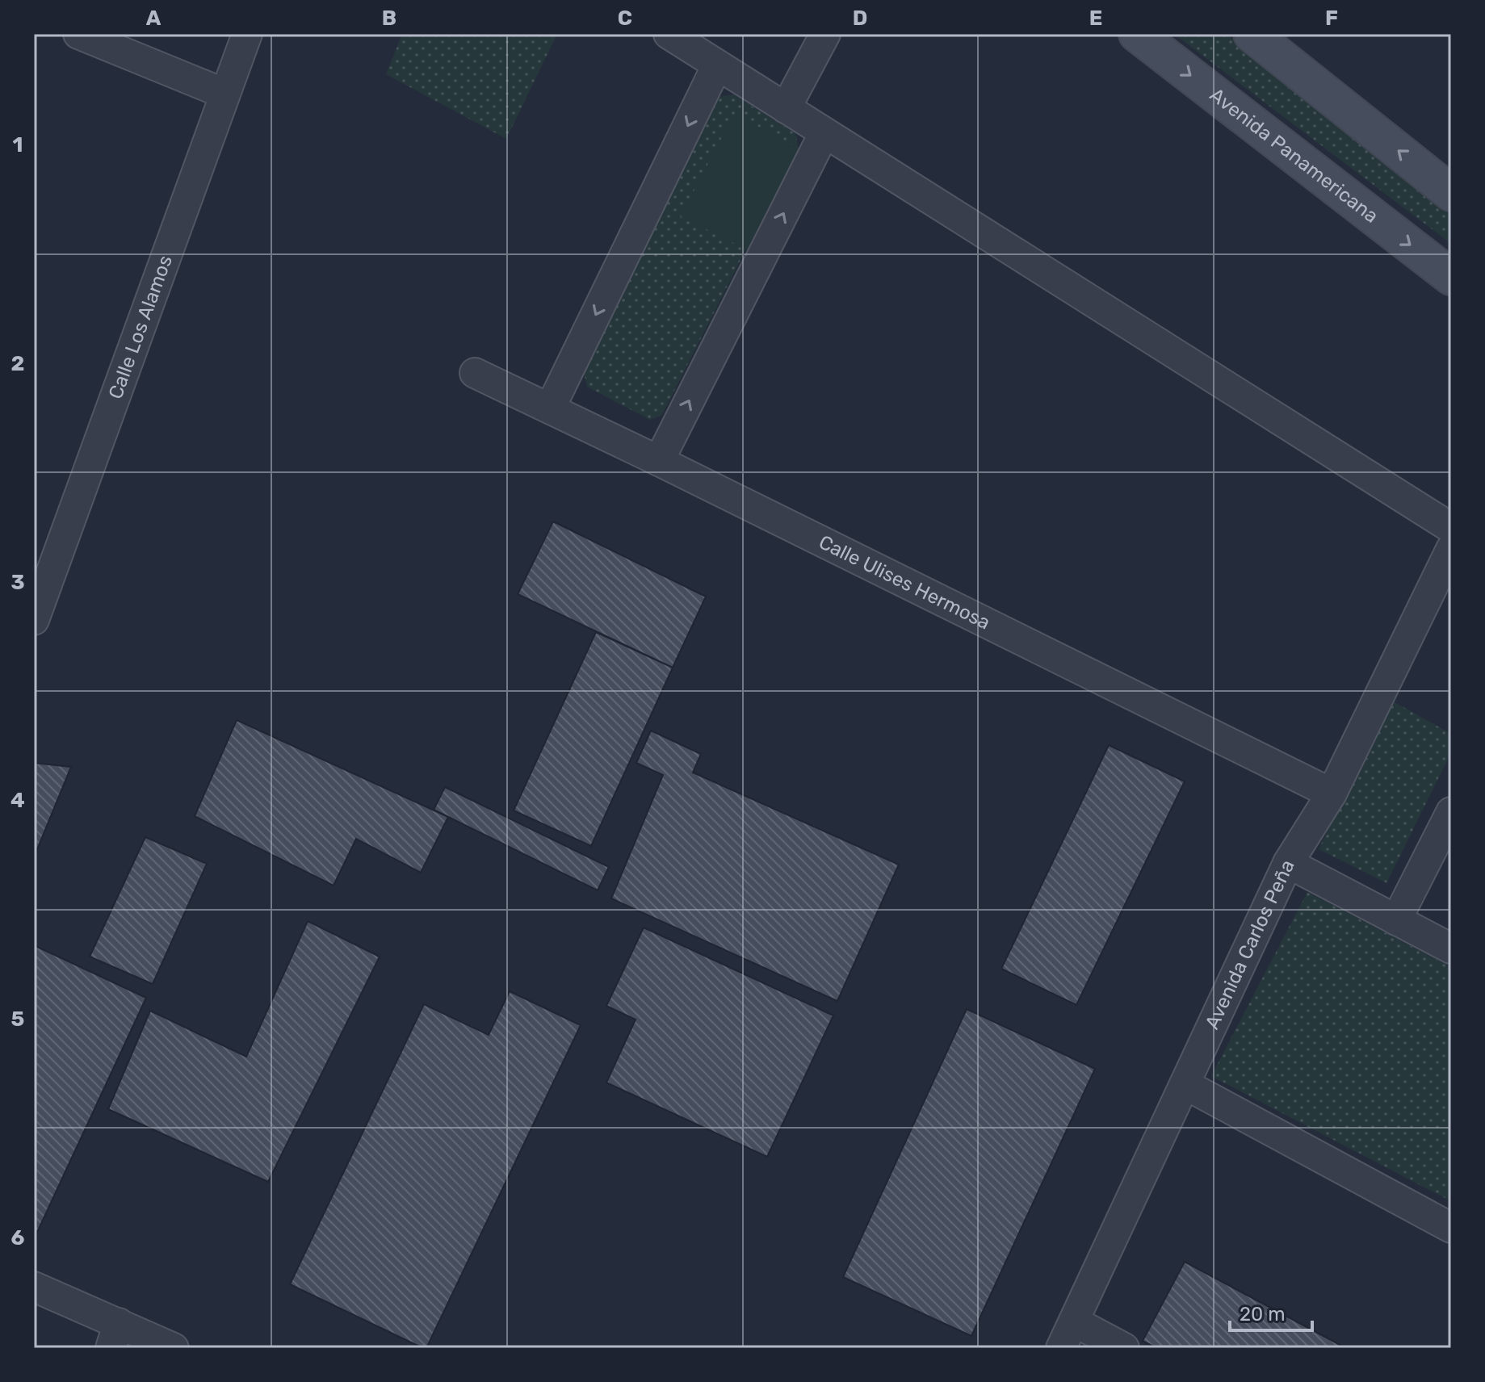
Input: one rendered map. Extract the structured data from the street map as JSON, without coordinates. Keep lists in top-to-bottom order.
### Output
{
  "streets": {
    "main road": ["Avenida Panamericana"],
    "street": ["Calle Los Alamos", "Calle Ulises Hermosa", "Avenida Carlos Peña"]
  },
  "crossings": [
    ["Calle Ulises Hermosa", "Avenida Carlos Peña"]
  ],
  "scale_bar": "20 m",
  "grid": {
    "columns": [
      "A",
      "B",
      "C",
      "D",
      "E",
      "F"
    ],
    "rows": [
      "1",
      "2",
      "3",
      "4",
      "5",
      "6"
    ]
  }
}
